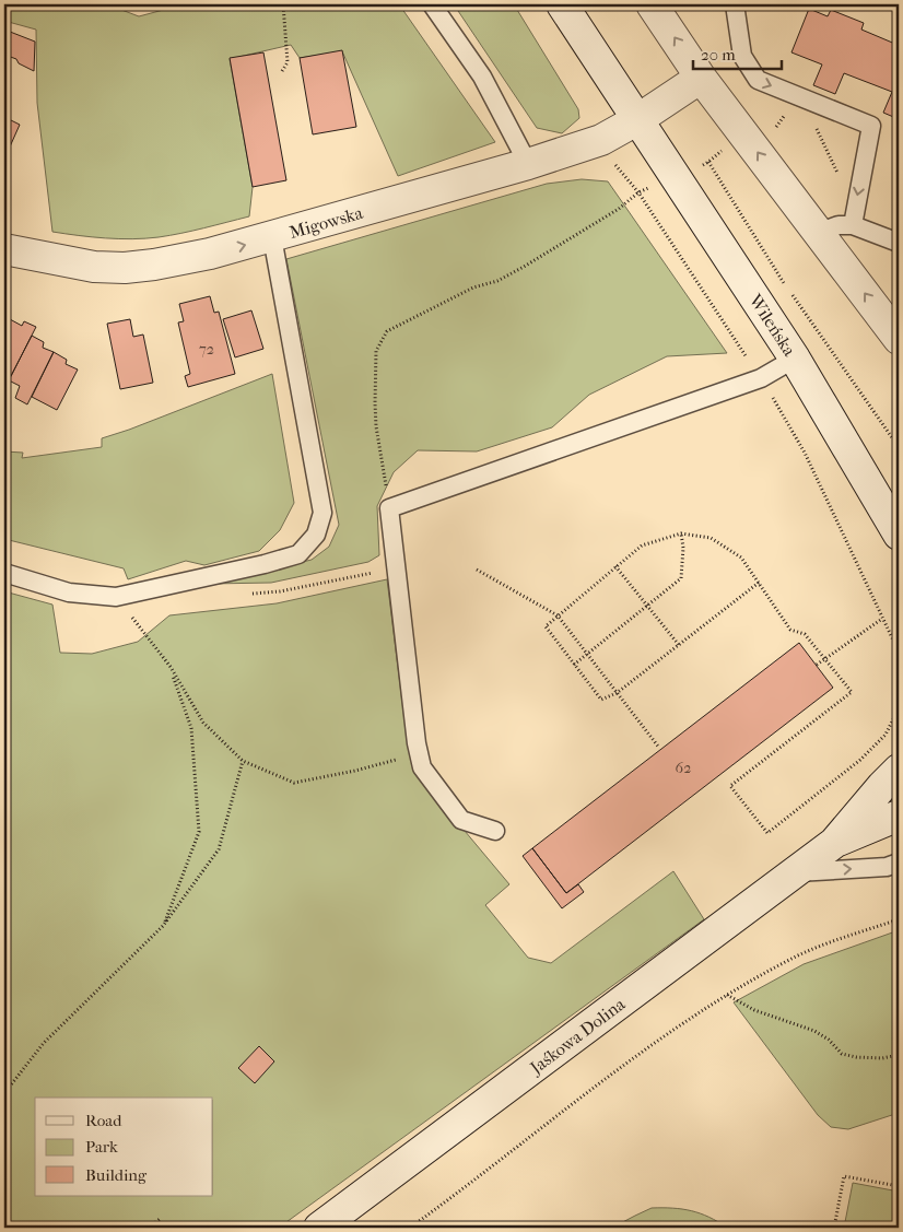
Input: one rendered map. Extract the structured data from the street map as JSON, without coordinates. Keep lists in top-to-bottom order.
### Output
{
  "streets": {
    "street": ["Migowska", "Wileńska", "Jaśkowa Dolina"]
  },
  "crossings": [
    ["Migowska", "Wileńska"]
  ],
  "one_way": ["Migowska"],
  "house_numbers": ["72", "62"],
  "legend": ["Road", "Park", "Building"],
  "scale_bar": "20 m"
}
